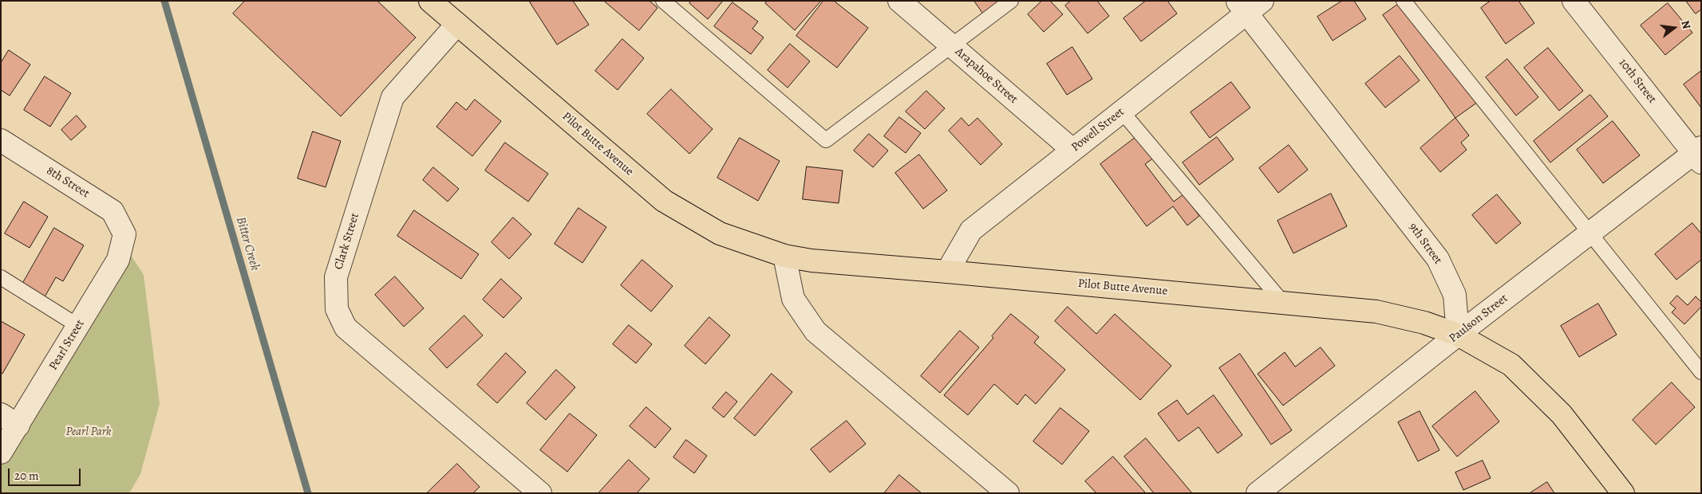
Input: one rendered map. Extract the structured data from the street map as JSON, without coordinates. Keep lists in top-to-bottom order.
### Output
{
  "streets": {
    "main road": ["Pilot Butte Avenue"],
    "street": [
      "Arapahoe Street",
      "10th Street",
      "Powell Street",
      "8th Street",
      "Clark Street",
      "9th Street",
      "Paulson Street",
      "Pearl Street"
    ]
  },
  "crossings": [
    ["Arapahoe Street", "Powell Street"],
    ["10th Street", "Paulson Street"],
    ["Powell Street", "Pilot Butte Avenue"],
    ["Powell Street", "9th Street"],
    ["Pilot Butte Avenue", "Clark Street"],
    ["Pilot Butte Avenue", "9th Street"],
    ["Pilot Butte Avenue", "Paulson Street"],
    ["8th Street", "Pearl Street"],
    ["9th Street", "Paulson Street"]
  ],
  "water": ["Bitter Creek"],
  "parks": ["Pearl Park"],
  "scale_bar": "20 m",
  "north": "right"
}
